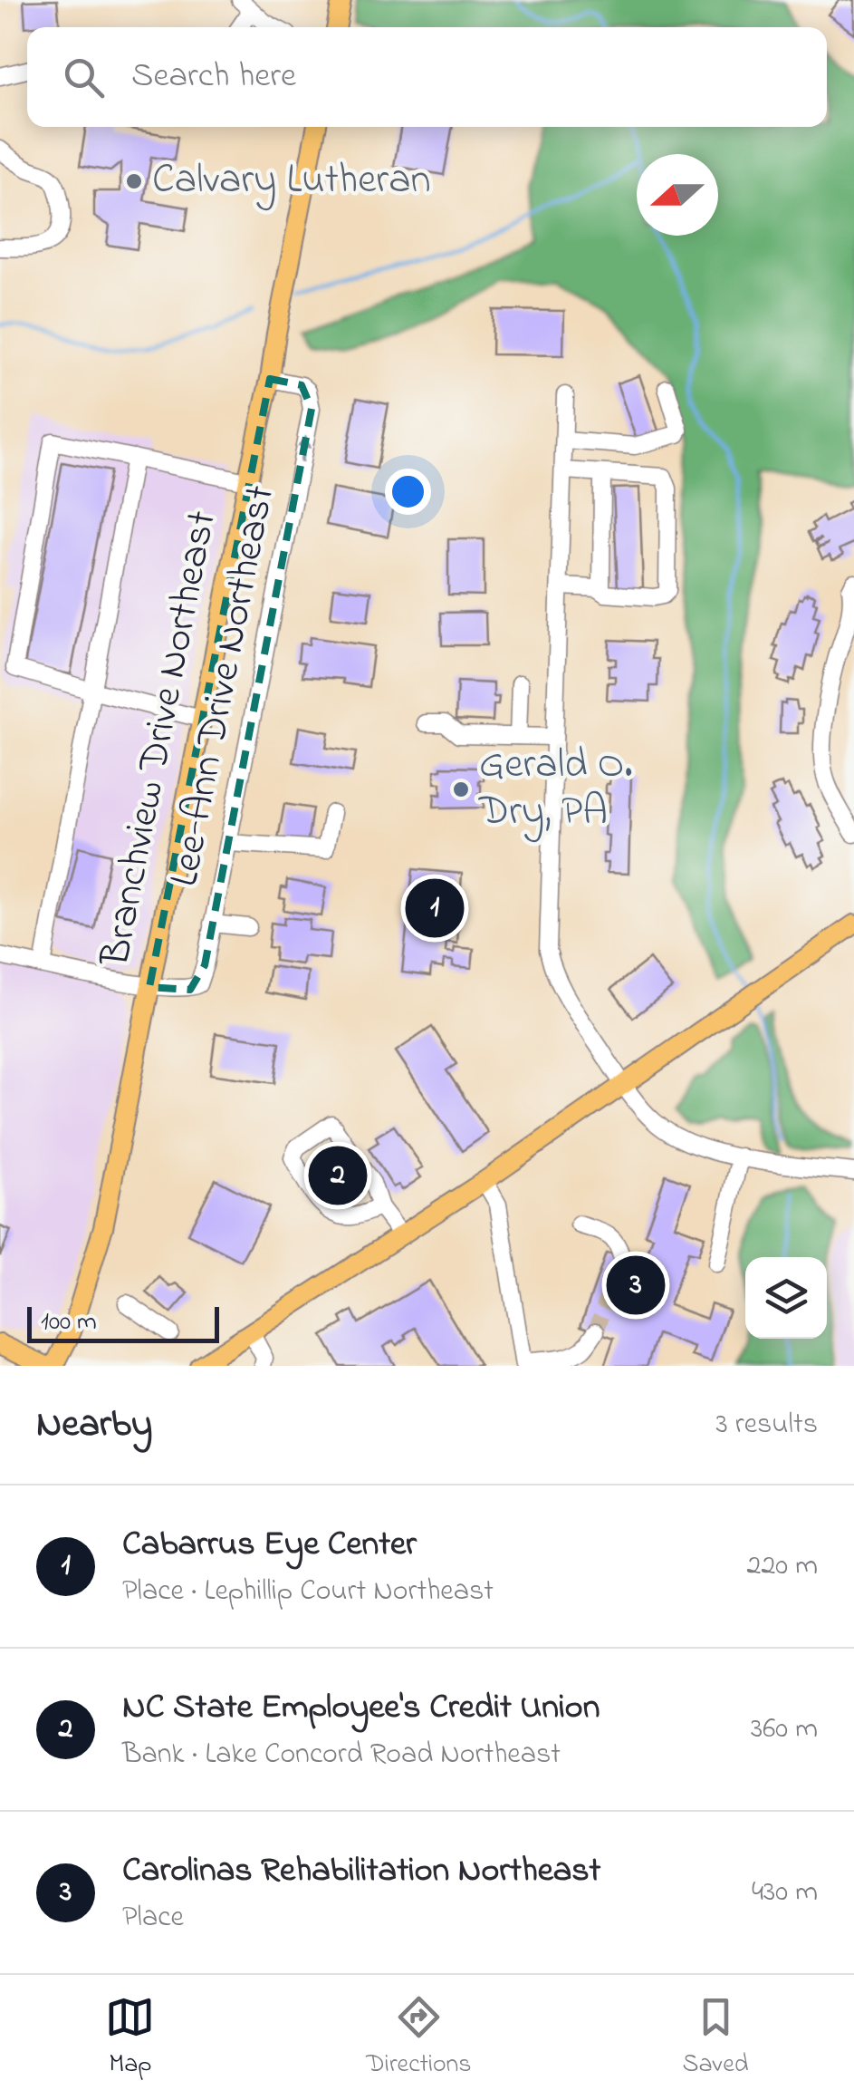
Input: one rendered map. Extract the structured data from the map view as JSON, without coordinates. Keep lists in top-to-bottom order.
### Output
{
  "streets": {
    "main road": ["Branchview Drive Northeast"],
    "street": ["Lee-Ann Drive Northeast"]
  },
  "crossings": [
    ["Lee-Ann Drive Northeast", "Branchview Drive Northeast"]
  ],
  "one_way": ["Lee-Ann Drive Northeast"],
  "places": ["Calvary Lutheran", "Gerald O. Dry, PA"],
  "scale_bar": "100 m",
  "north": "left",
  "page": {
    "search": "Search here",
    "pins": ["1", "2", "3"],
    "scale": "100 m",
    "heading": ["Nearby", "3 results"],
    "list": [
      {
        "mark": "1",
        "name": "Cabarrus Eye Center",
        "note": "Place · Lephillip Court Northeast",
        "value": "220 m"
      },
      {
        "mark": "2",
        "name": "NC State Employee's Credit Union",
        "note": "Bank · Lake Concord Road Northeast",
        "value": "360 m"
      },
      {
        "mark": "3",
        "name": "Carolinas Rehabilitation Northeast",
        "note": "Place",
        "value": "430 m"
      }
    ],
    "nav": ["Map", "Directions", "Saved"]
  }
}
